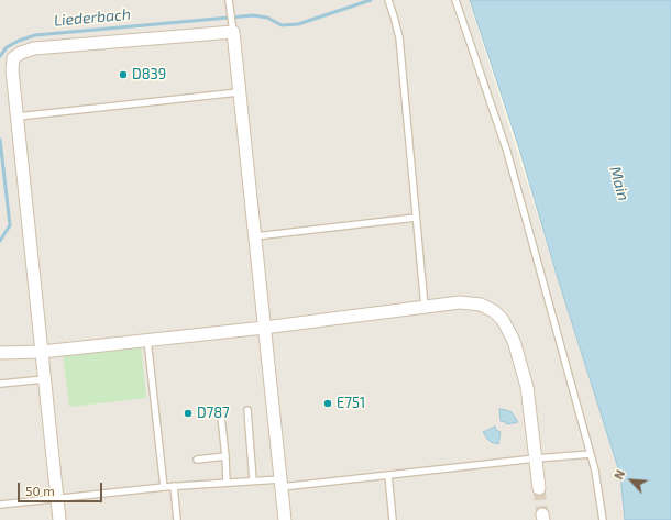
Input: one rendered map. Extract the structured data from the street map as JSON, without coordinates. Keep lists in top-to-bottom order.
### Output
{
  "water": ["Liederbach", "Main"],
  "places": ["D839", "E751", "D787"],
  "scale_bar": "50 m",
  "north": "top left"
}
